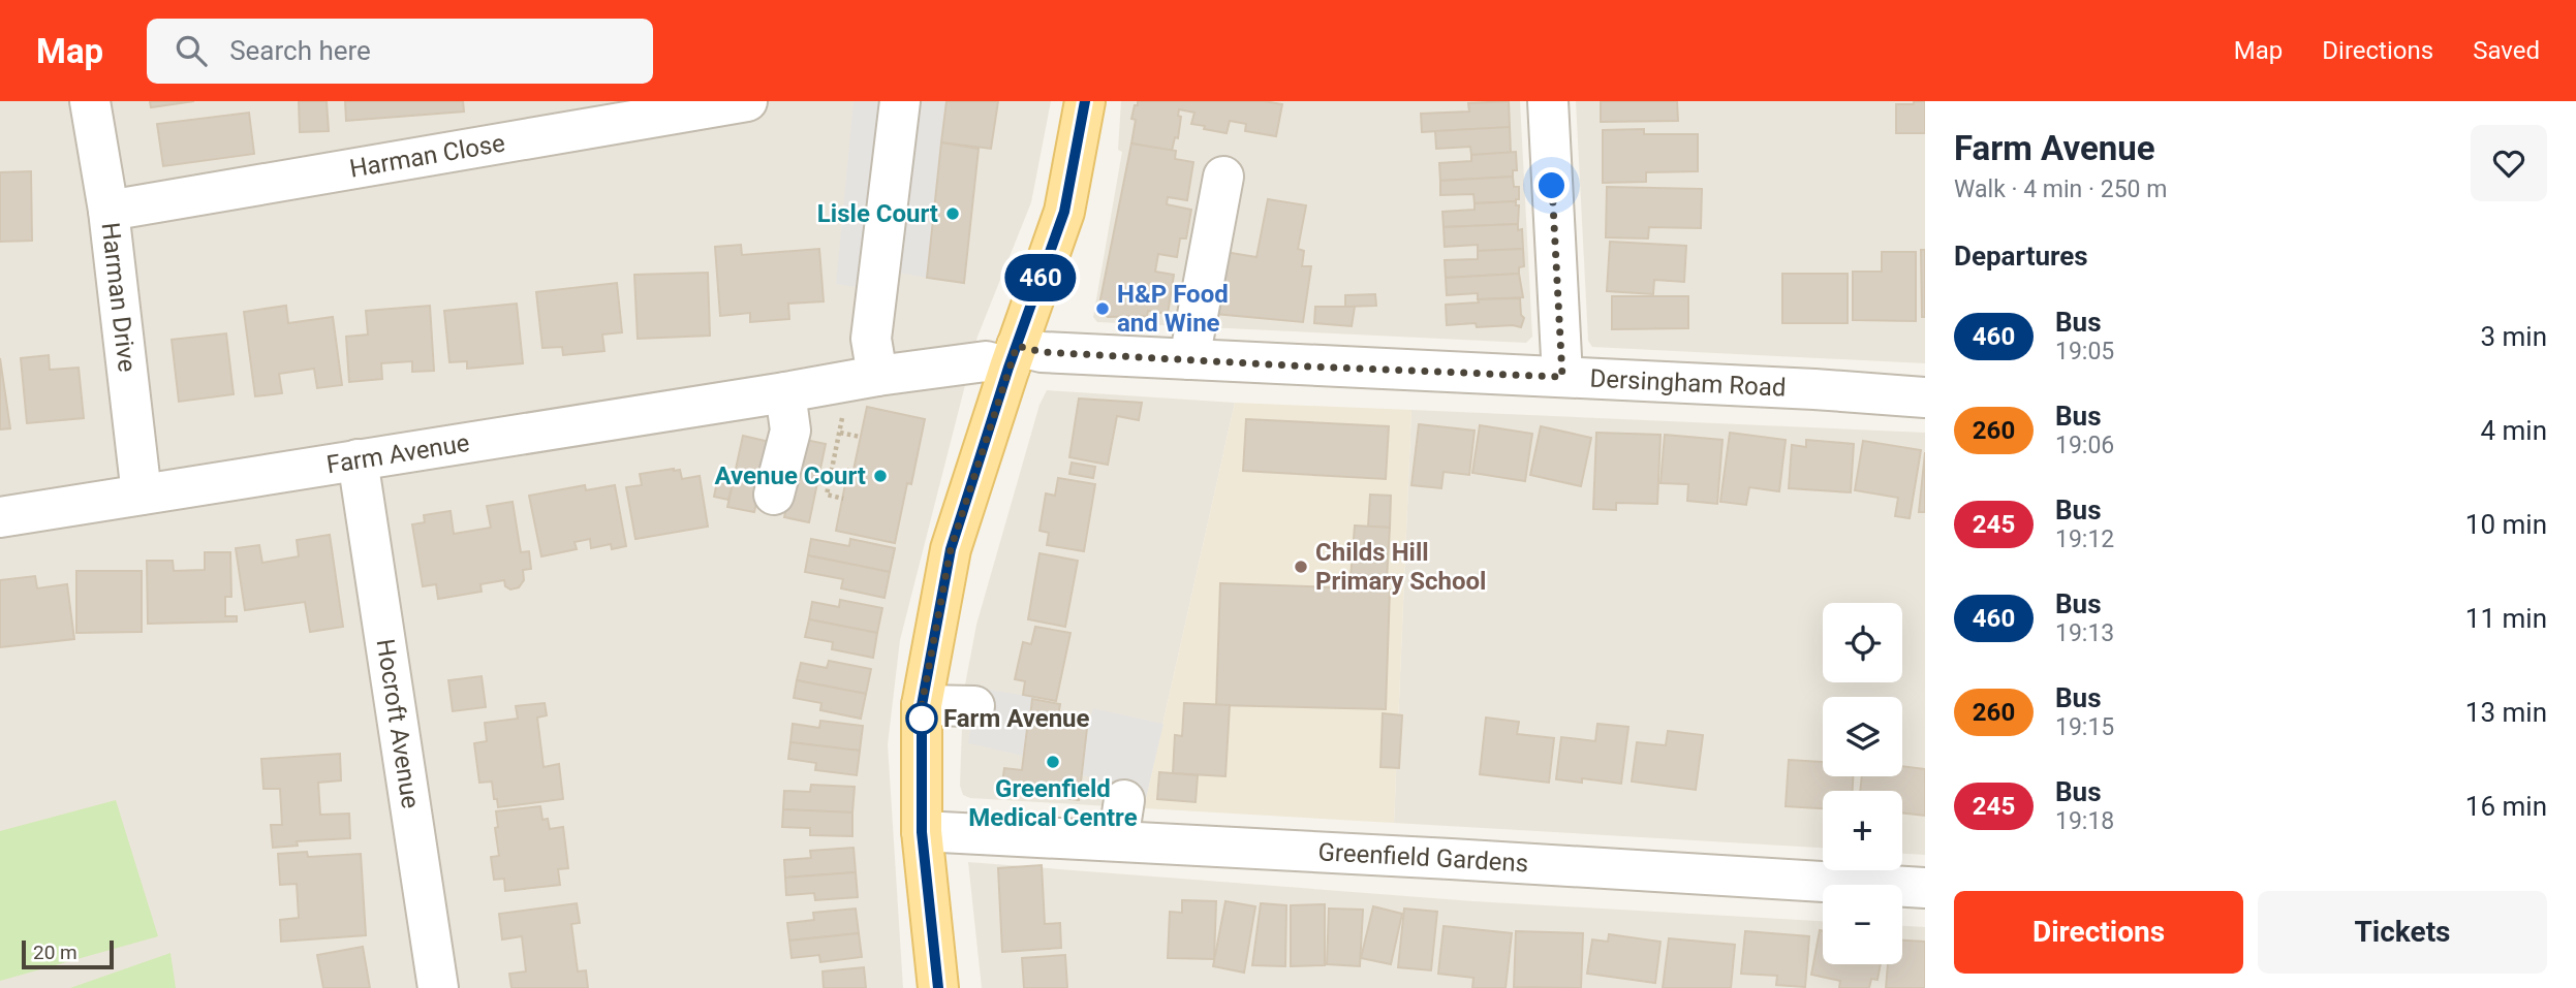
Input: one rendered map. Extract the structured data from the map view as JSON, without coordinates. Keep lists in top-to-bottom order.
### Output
{
  "streets": {
    "street": [
      "Harman Close",
      "Harman Drive",
      "Dersingham Road",
      "Farm Avenue",
      "Hocroft Avenue",
      "Greenfield Gardens"
    ]
  },
  "crossings": [
    ["Harman Close", "Harman Drive"],
    ["Harman Drive", "Farm Avenue"],
    ["Dersingham Road", "Farm Avenue"],
    ["Farm Avenue", "Hocroft Avenue"]
  ],
  "places": [
    "Lisle Court",
    "H&P Food and Wine",
    "Avenue Court",
    "Childs Hill Primary School",
    "Farm Avenue",
    "Greenfield Medical Centre"
  ],
  "lines": ["bus line 460"],
  "scale_bar": "20 m",
  "page": {
    "header": "Map",
    "search": "Search here",
    "nav": ["Map", "Directions", "Saved"],
    "on_map": "460",
    "heading": [
      ["Farm Avenue", "Walk · 4 min · 250 m"],
      "Departures"
    ],
    "list": [
      {
        "mark": "460",
        "name": "Bus",
        "note": "19:05",
        "value": "3 min"
      },
      {
        "mark": "260",
        "name": "Bus",
        "note": "19:06",
        "value": "4 min"
      },
      {
        "mark": "245",
        "name": "Bus",
        "note": "19:12",
        "value": "10 min"
      },
      {
        "mark": "460",
        "name": "Bus",
        "note": "19:13",
        "value": "11 min"
      },
      {
        "mark": "260",
        "name": "Bus",
        "note": "19:15",
        "value": "13 min"
      },
      {
        "mark": "245",
        "name": "Bus",
        "note": "19:18",
        "value": "16 min"
      }
    ],
    "map_buttons": ["+", "−"],
    "buttons": ["Directions", "Tickets"],
    "scale": "20 m"
  }
}
